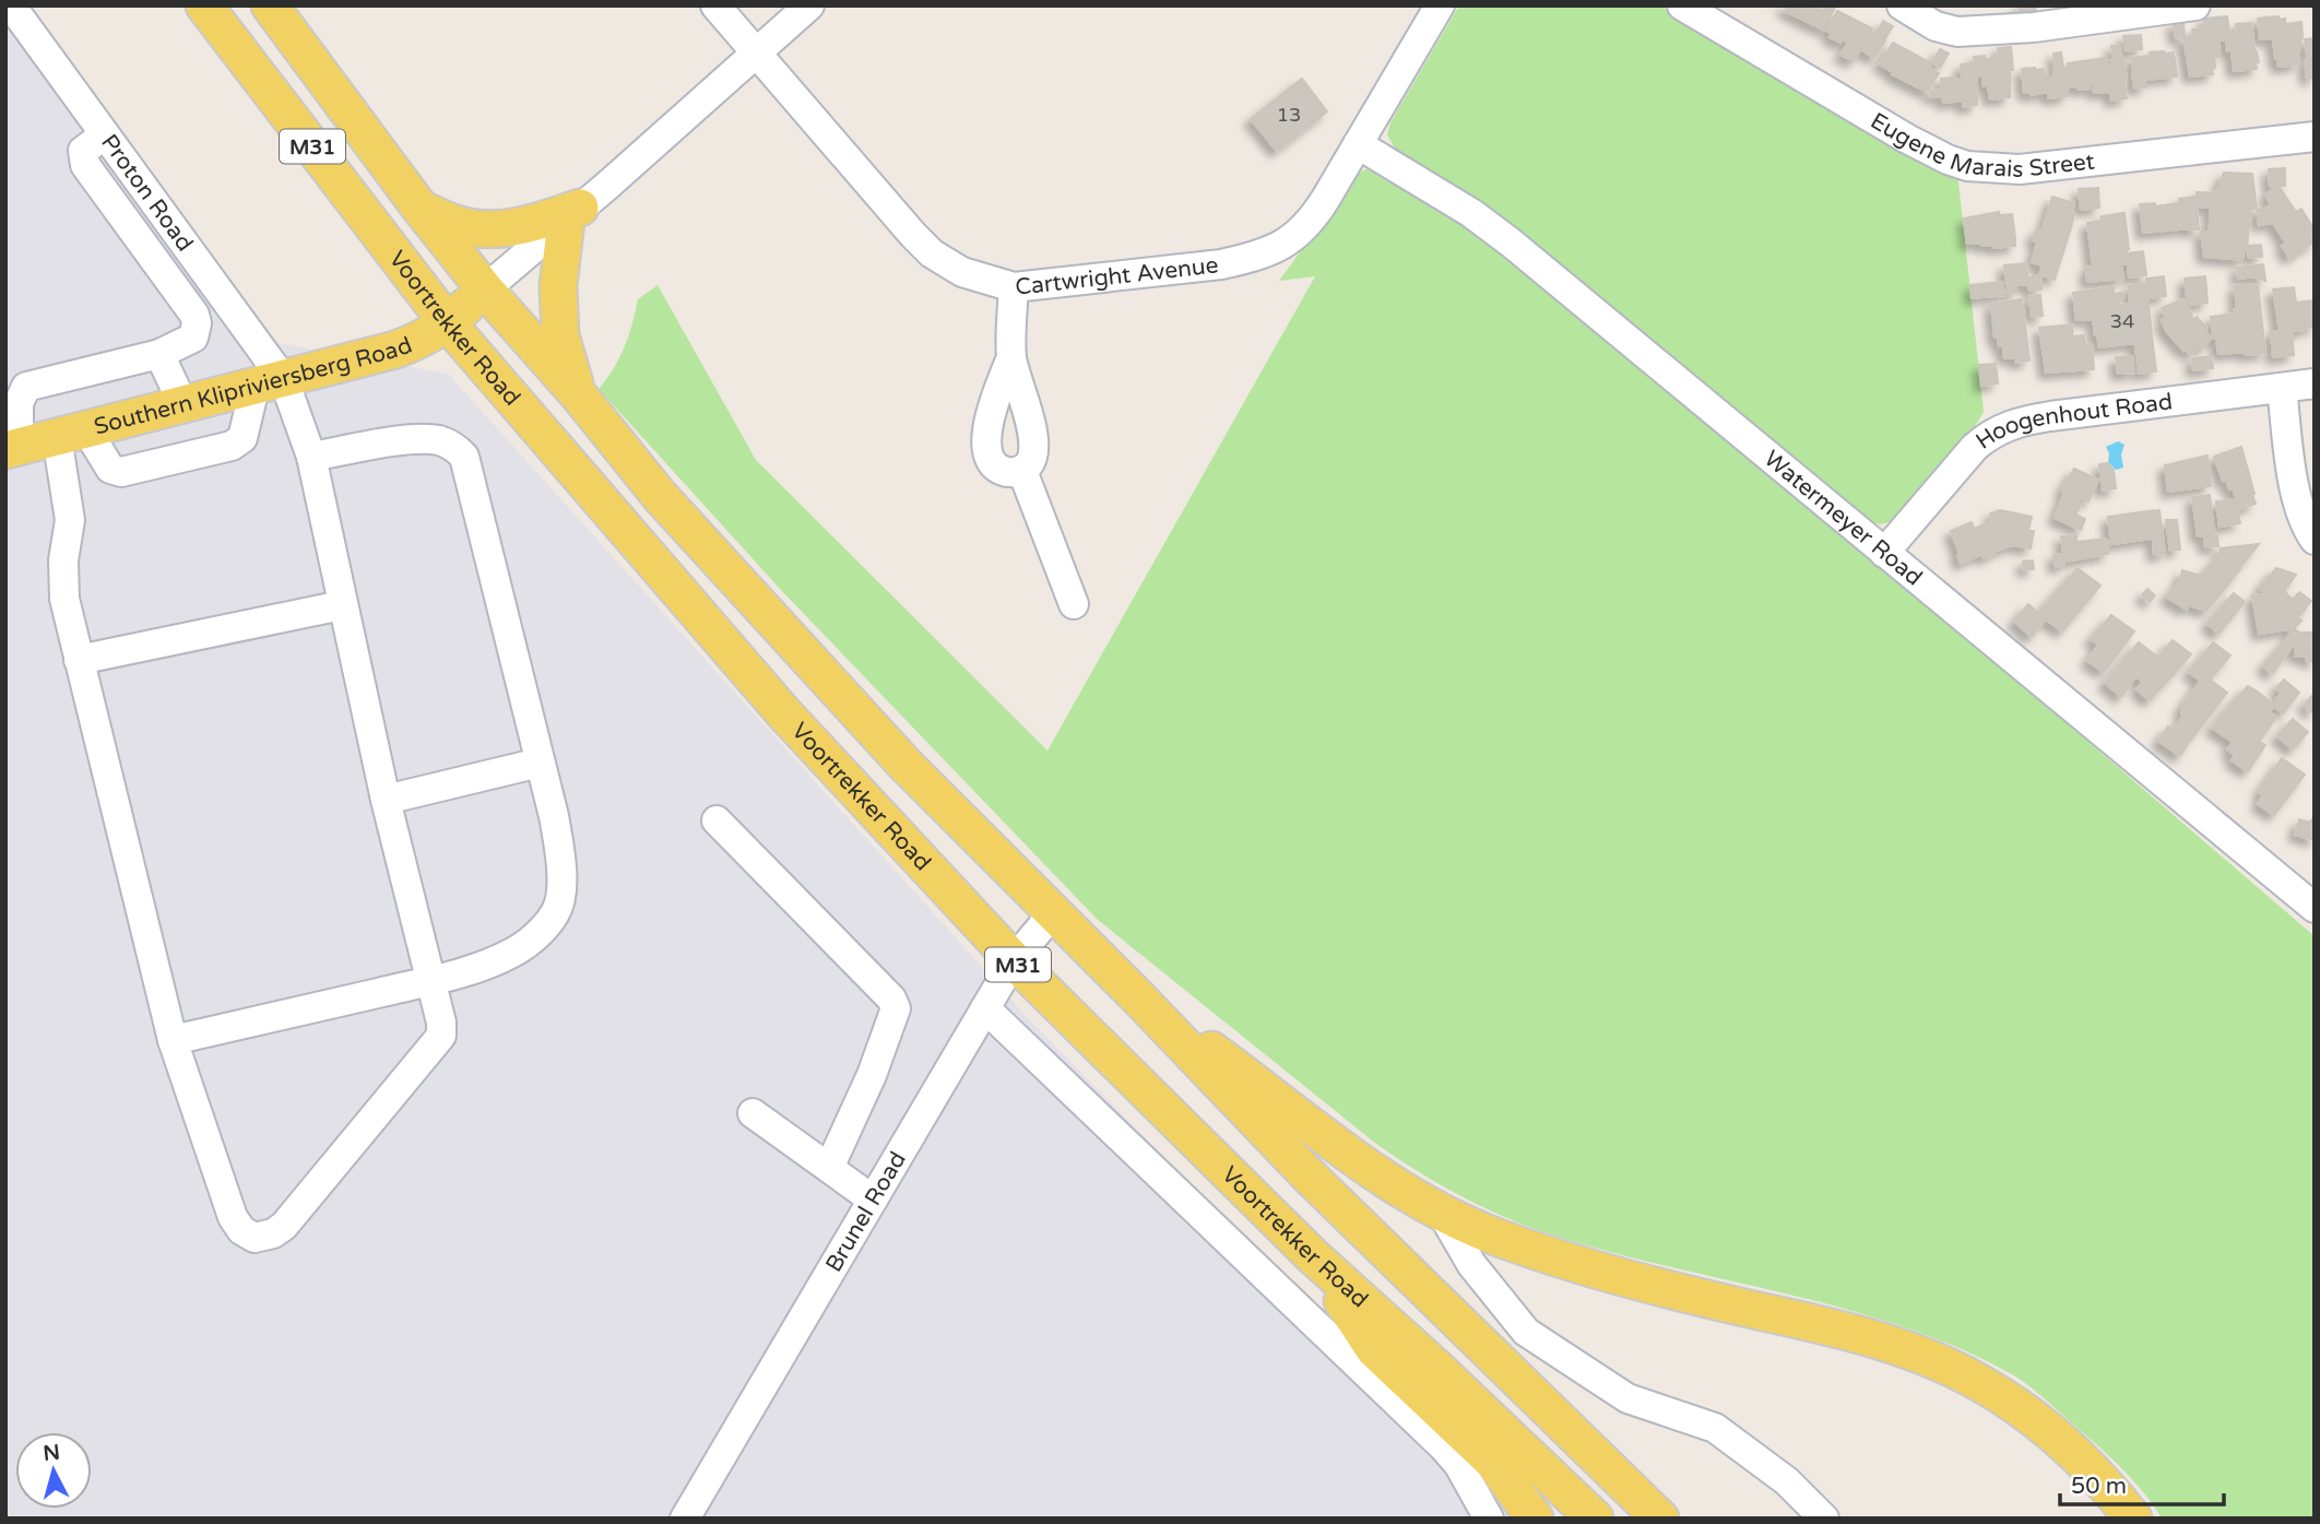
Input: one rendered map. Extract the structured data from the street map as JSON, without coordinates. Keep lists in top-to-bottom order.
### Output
{
  "streets": {
    "main road": ["M31", "Voortrekker Road", "Southern Klipriviersberg Road"],
    "street": [
      "Eugene Marais Street",
      "Proton Road",
      "Cartwright Avenue",
      "Hoogenhout Road",
      "Watermeyer Road",
      "Brunel Road"
    ]
  },
  "crossings": [
    ["Proton Road", "Southern Klipriviersberg Road"],
    ["Cartwright Avenue", "Watermeyer Road"],
    ["Voortrekker Road", "Southern Klipriviersberg Road"],
    ["Voortrekker Road", "Brunel Road"],
    ["Hoogenhout Road", "Watermeyer Road"]
  ],
  "house_numbers": ["13", "34"],
  "scale_bar": "50 m",
  "north": "top"
}
